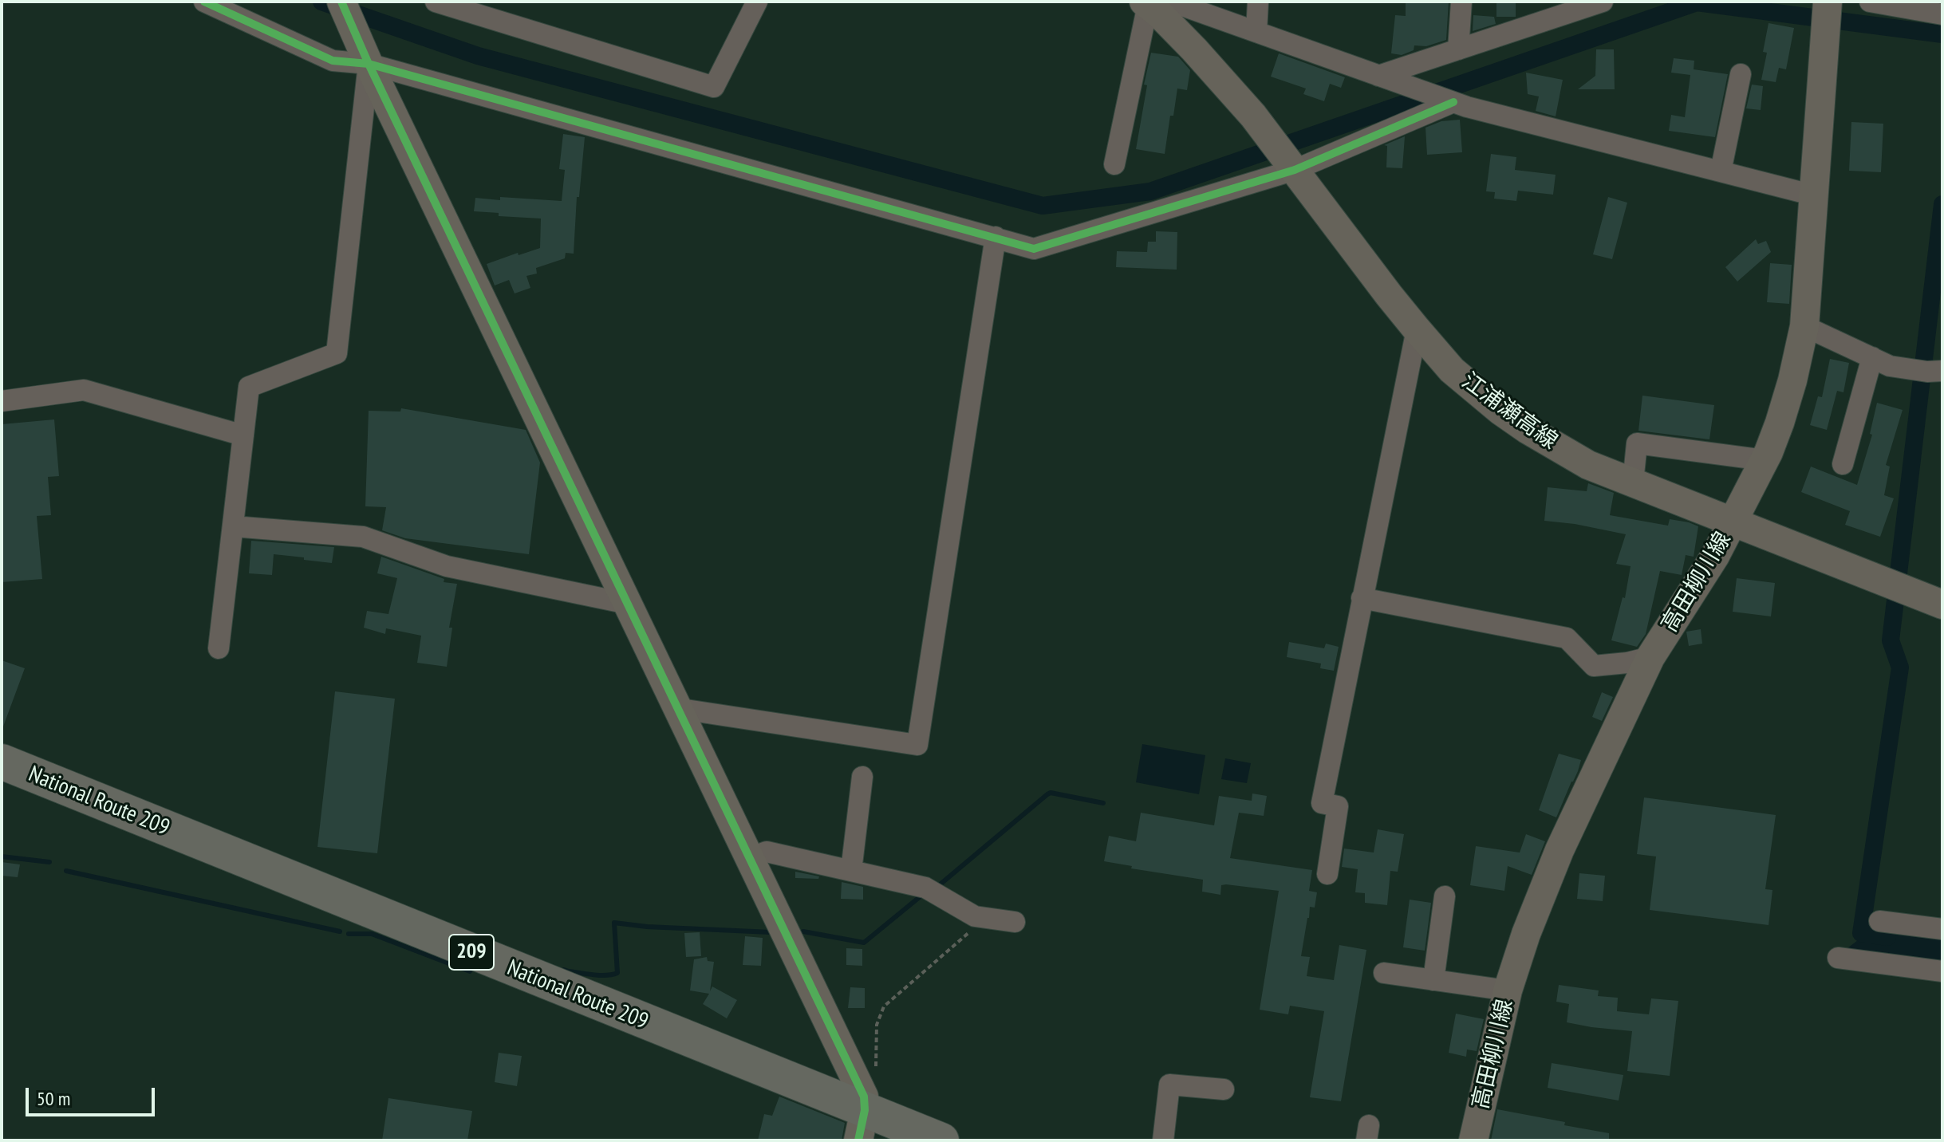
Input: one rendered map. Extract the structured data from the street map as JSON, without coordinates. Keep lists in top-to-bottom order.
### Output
{
  "streets": {
    "highway": ["National Route 209", "209"],
    "main road": ["江浦瀬高線", "高田柳川線"]
  },
  "crossings": [
    ["江浦瀬高線", "高田柳川線"]
  ],
  "scale_bar": "50 m"
}
